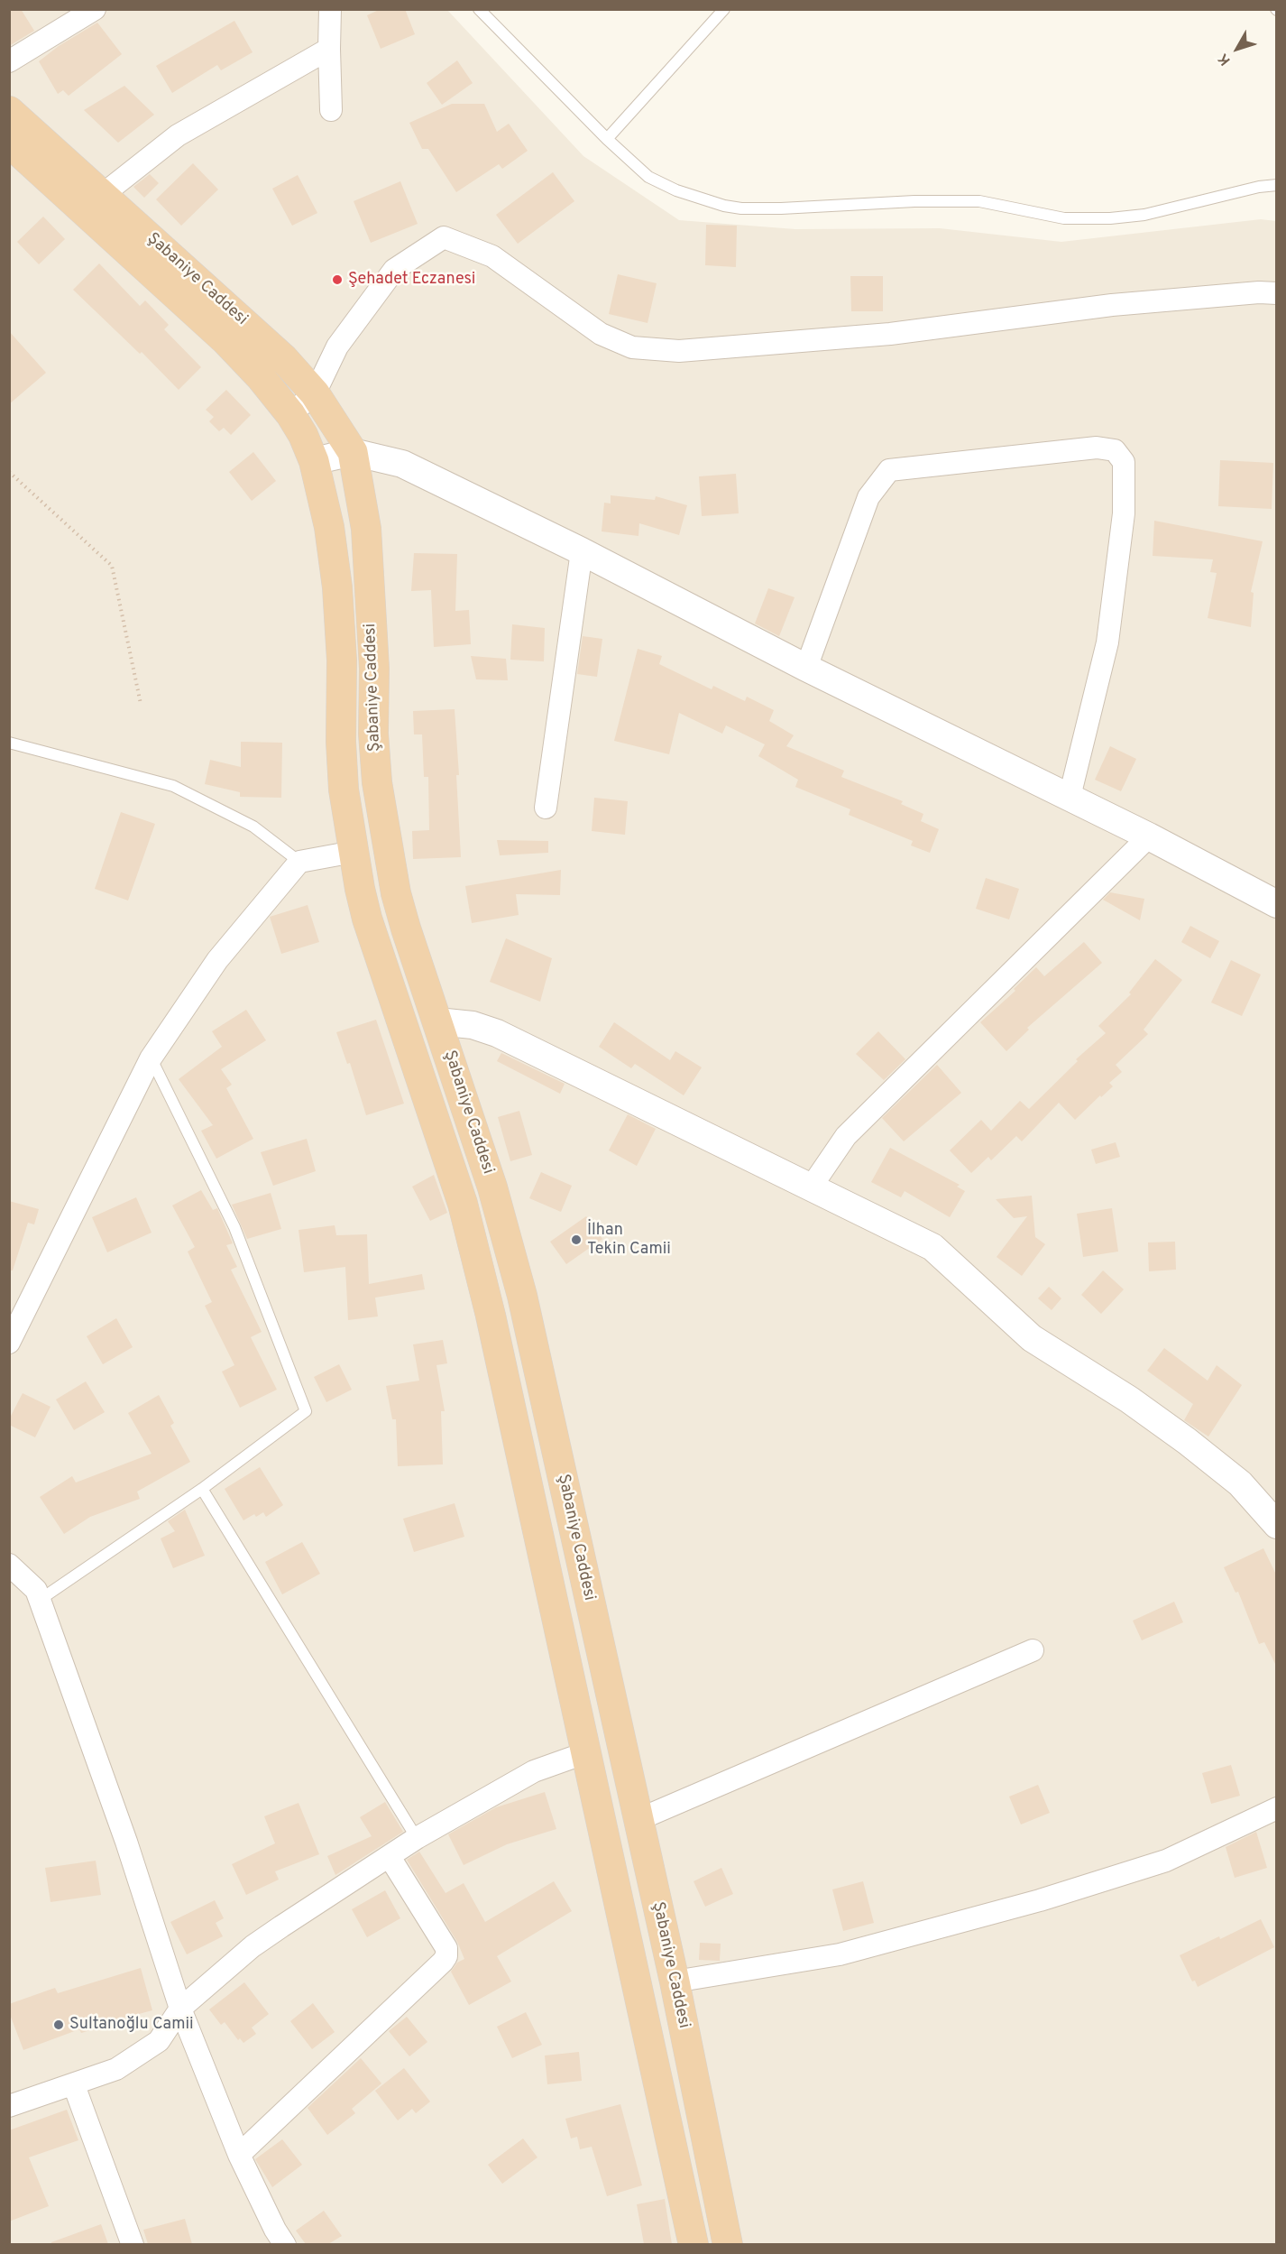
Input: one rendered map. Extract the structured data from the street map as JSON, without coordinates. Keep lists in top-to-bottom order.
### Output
{
  "streets": {
    "highway": ["Şabaniye Caddesi"]
  },
  "places": ["Şehadet Eczanesi", "İlhan Tekin Camii", "Sultanoğlu Camii"],
  "north": "bottom left"
}
